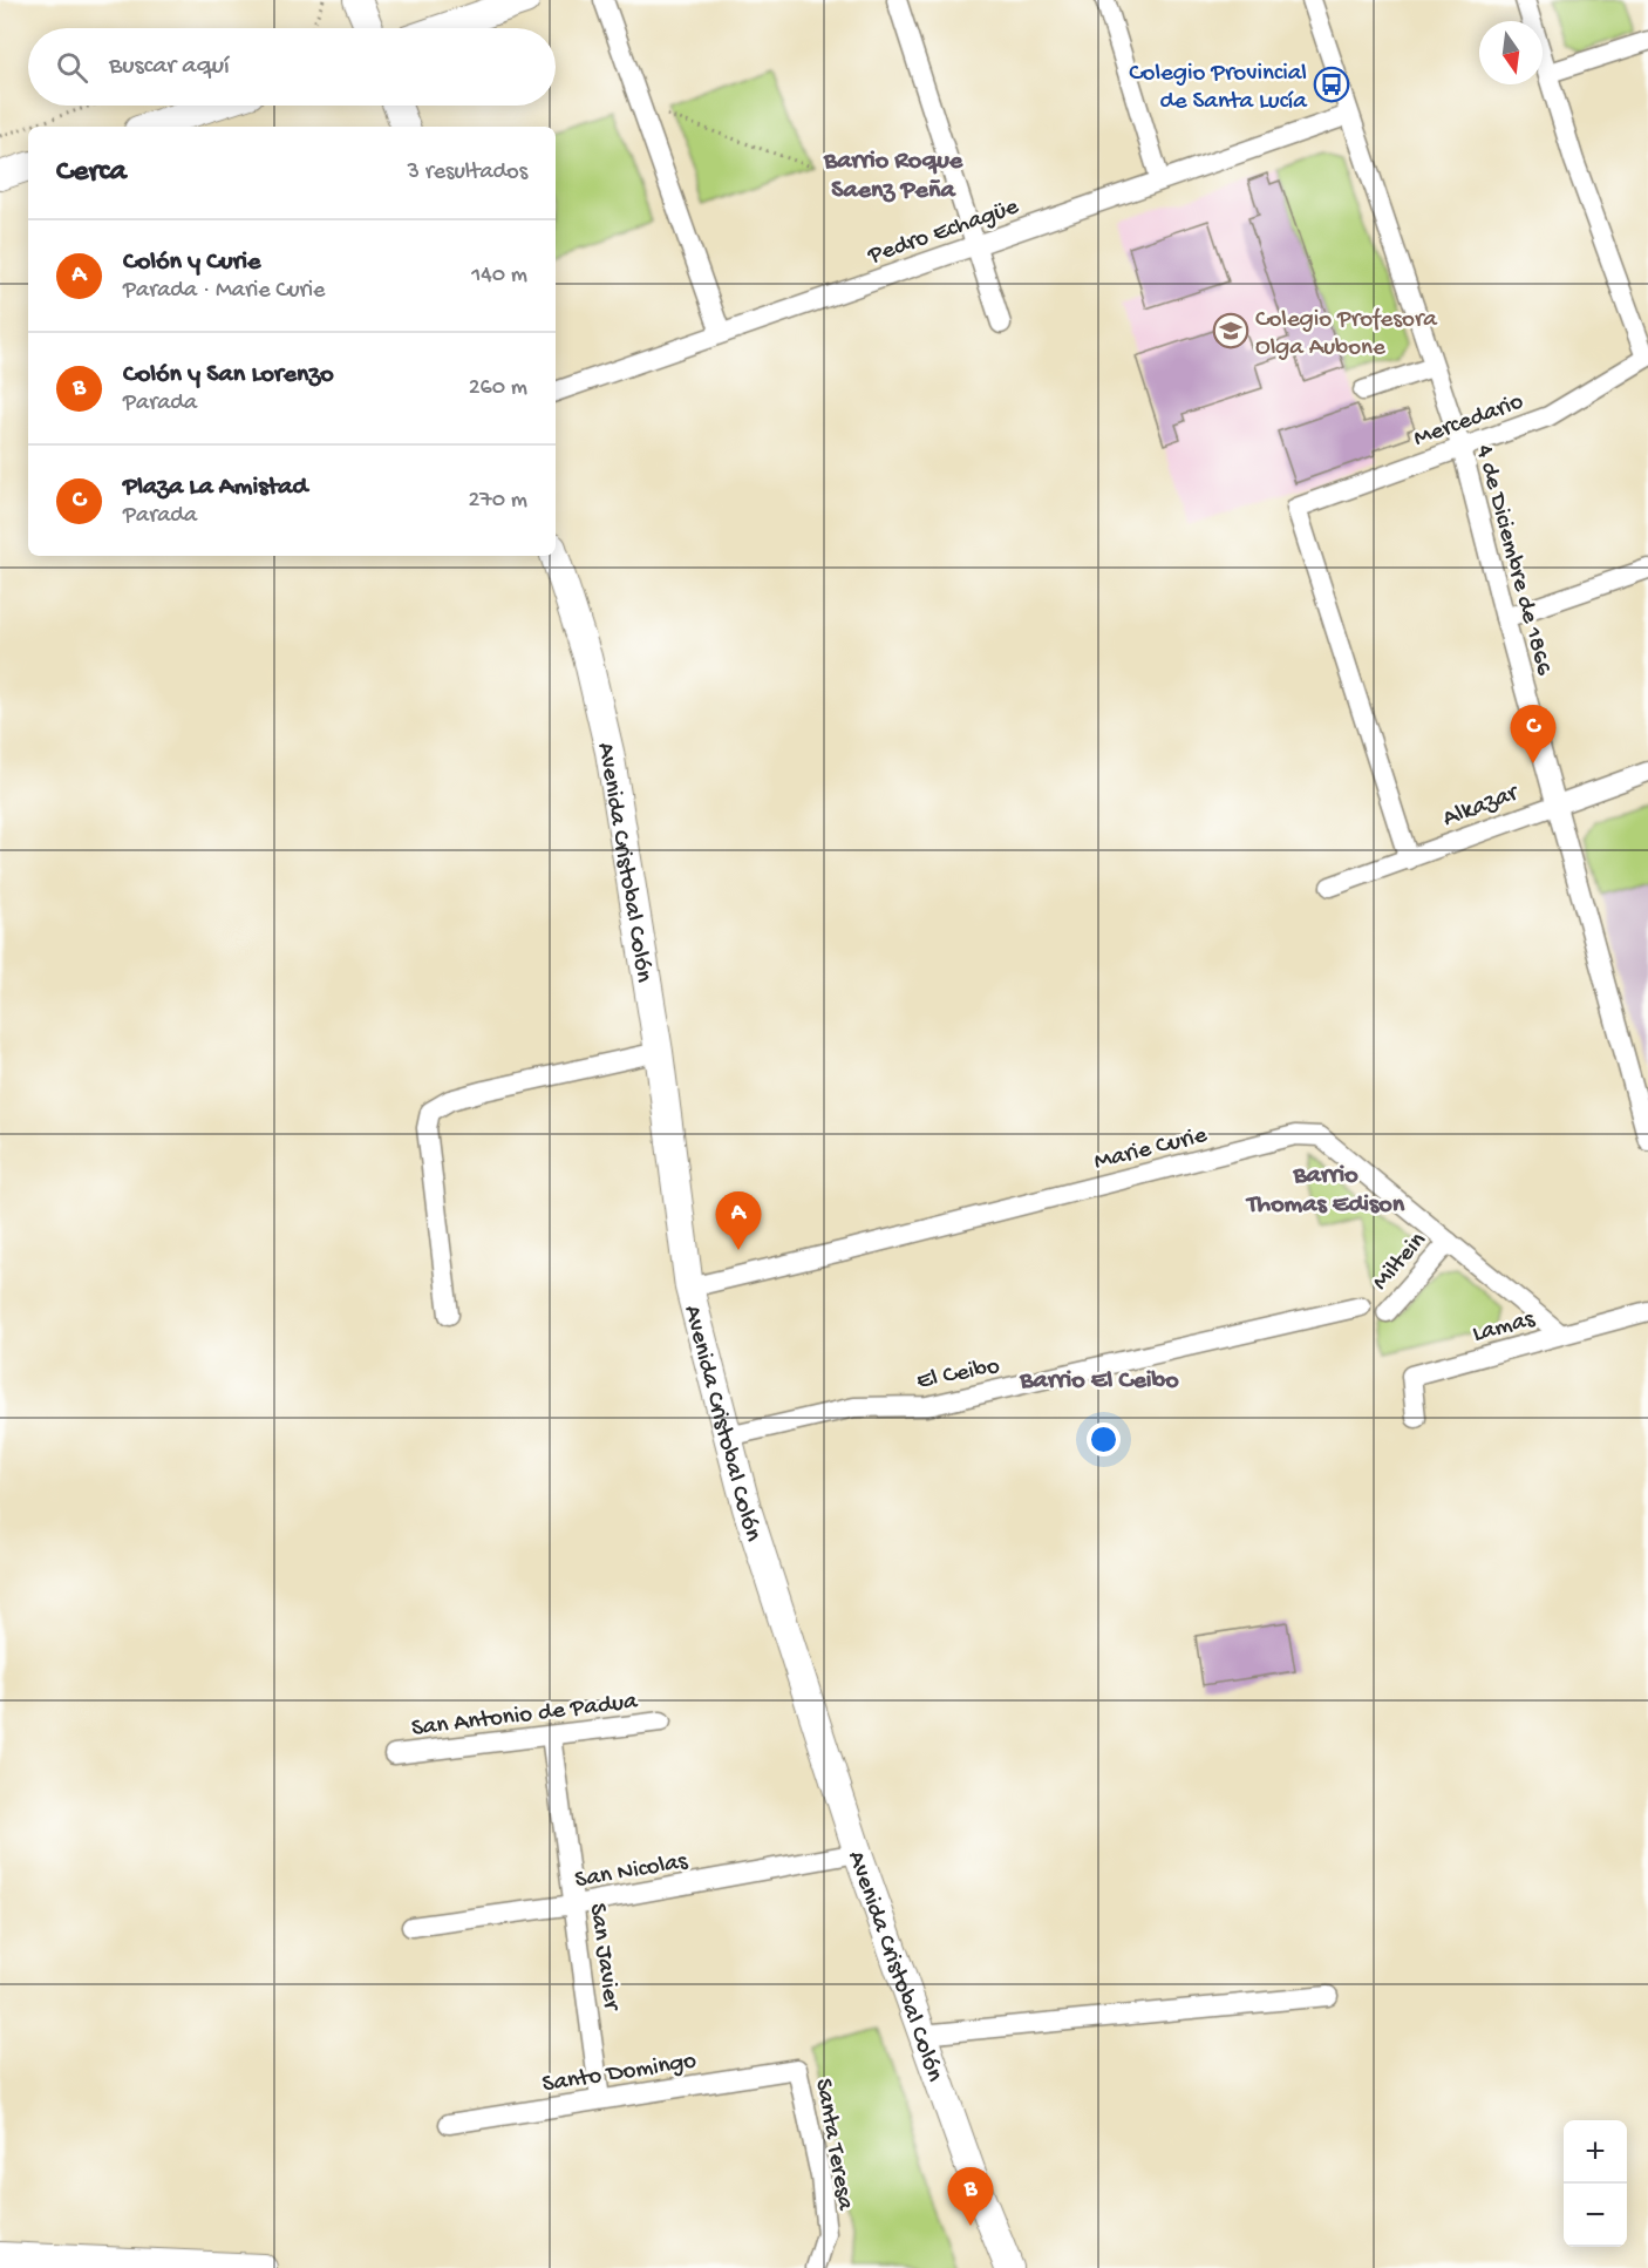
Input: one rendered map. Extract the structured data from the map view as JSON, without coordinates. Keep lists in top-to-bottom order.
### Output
{
  "streets": {
    "main road": ["Avenida Cristobal Colón"],
    "street": [
      "Pedro Echagüe",
      "Mercedario",
      "4 de Diciembre de 1866",
      "Alkazar",
      "Marie Curie",
      "Miltein",
      "Lamas",
      "El Ceibo",
      "San Antonio de Padua",
      "San Nicolas",
      "San Javier",
      "Santo Domingo",
      "Santa Teresa"
    ]
  },
  "crossings": [
    ["Pedro Echagüe", "4 de Diciembre de 1866"],
    ["Mercedario", "4 de Diciembre de 1866"],
    ["Mercedario", "Alkazar"],
    ["4 de Diciembre de 1866", "Alkazar"],
    ["Avenida Cristobal Colón", "Marie Curie"],
    ["Avenida Cristobal Colón", "El Ceibo"],
    ["Avenida Cristobal Colón", "San Nicolas"],
    ["Marie Curie", "Miltein"],
    ["Marie Curie", "Lamas"],
    ["San Antonio de Padua", "San Javier"],
    ["San Nicolas", "San Javier"],
    ["San Javier", "Santo Domingo"],
    ["Santo Domingo", "Santa Teresa"]
  ],
  "districts": ["Barrio Roque Saenz Peña", "Barrio Thomas Edison", "Barrio El Ceibo"],
  "places": {
    "bus stop": ["Colegio Provincial de Santa Lucía"],
    "school or university": ["Colegio Profesora Olga Aubone"]
  },
  "north": "bottom",
  "page": {
    "search": "Buscar aquí",
    "heading": ["Cerca", "3 resultados"],
    "list": [
      {
        "mark": "A",
        "name": "Colón y Curie",
        "note": "Parada · Marie Curie",
        "value": "140 m"
      },
      {
        "mark": "B",
        "name": "Colón y San Lorenzo",
        "note": "Parada",
        "value": "260 m"
      },
      {
        "mark": "C",
        "name": "Plaza La Amistad",
        "note": "Parada",
        "value": "270 m"
      }
    ],
    "pins": ["C", "A", "B"],
    "map_buttons": ["+", "−"]
  }
}
